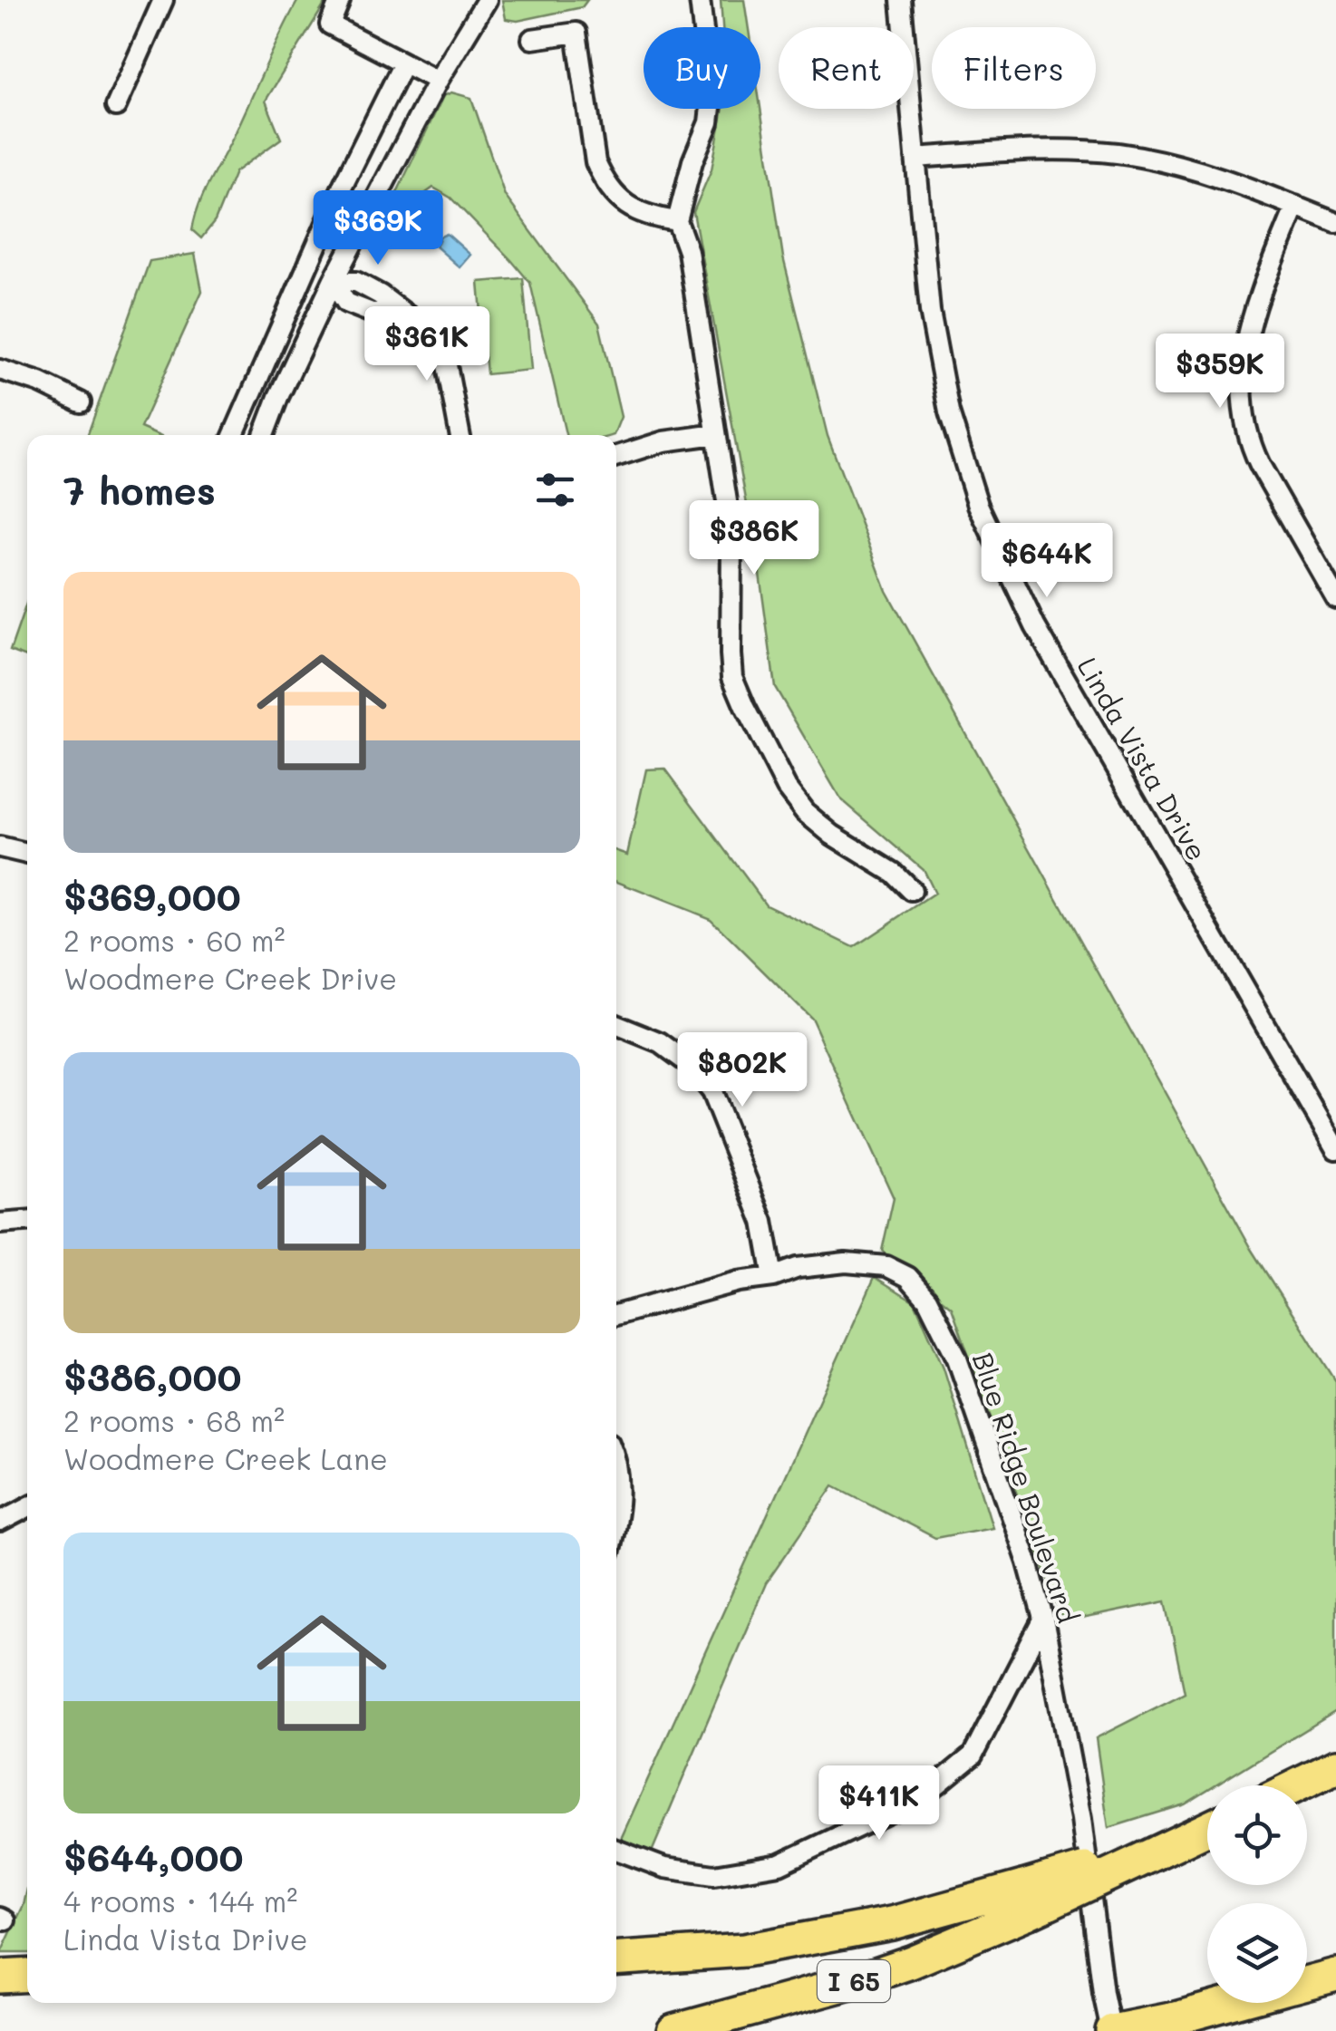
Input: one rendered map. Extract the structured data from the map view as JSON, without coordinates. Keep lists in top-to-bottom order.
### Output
{
  "streets": {
    "highway": ["I 65"],
    "street": ["Linda Vista Drive", "Blue Ridge Boulevard"]
  },
  "page": {
    "chip": ["Buy", "Rent", "Filters"],
    "price": [
      "$369K",
      "$361K",
      "$359K",
      "$386K",
      "$644K",
      "$802K",
      "$411K"
    ],
    "heading": "7 homes",
    "list": [
      {
        "name": "$369,000",
        "note": "2 rooms · 60 m² · Woodmere Creek Drive"
      },
      {
        "name": "$386,000",
        "note": "2 rooms · 68 m² · Woodmere Creek Lane"
      },
      {
        "name": "$644,000",
        "note": "4 rooms · 144 m² · Linda Vista Drive"
      }
    ]
  }
}
